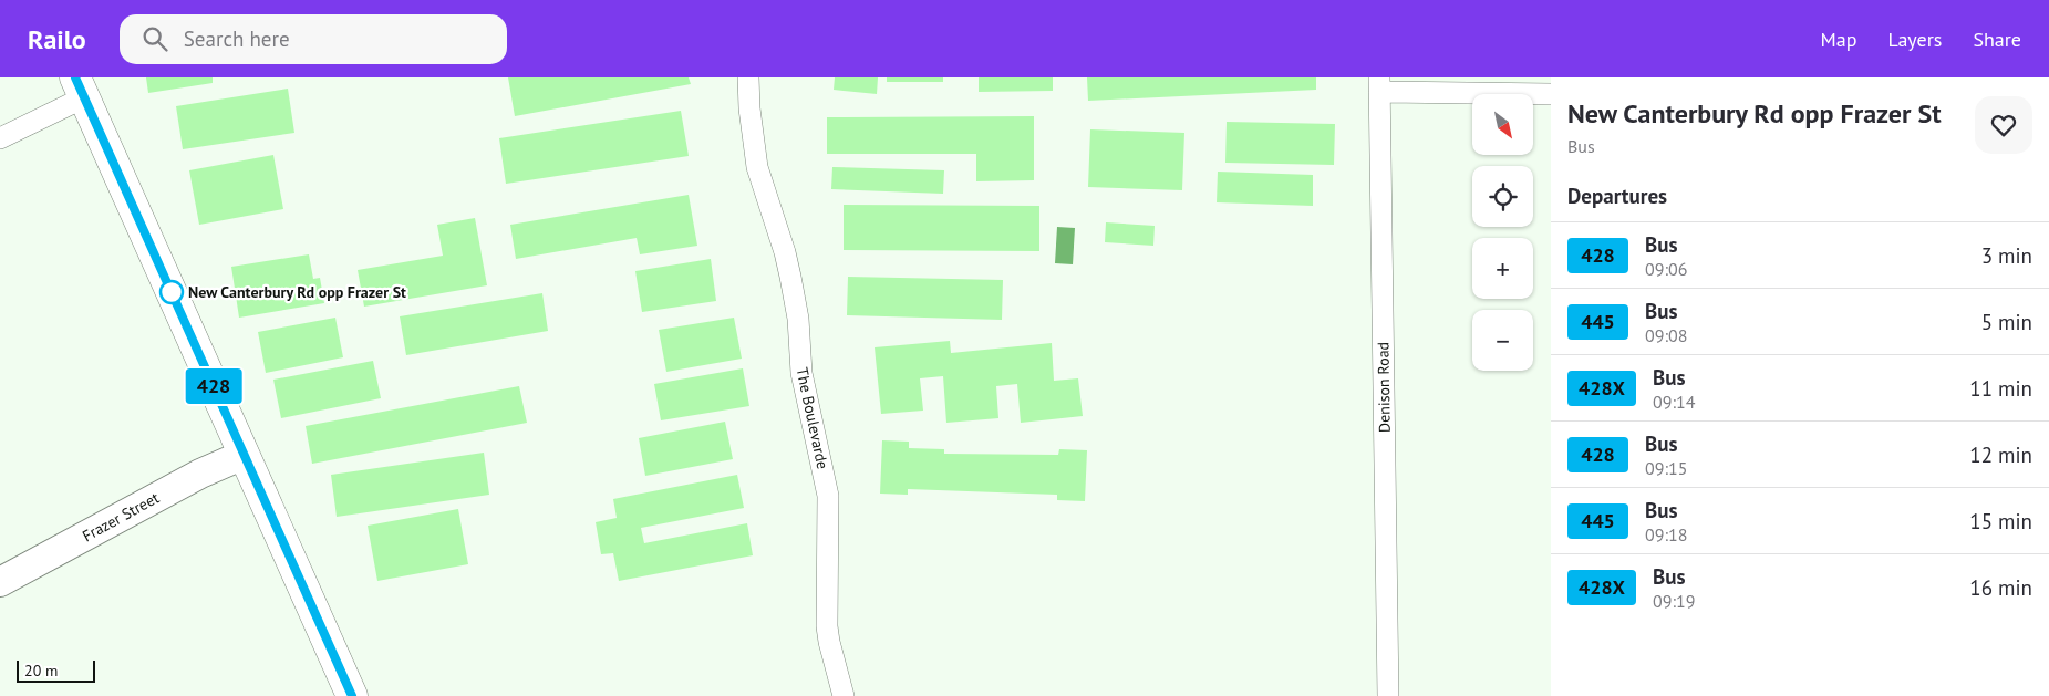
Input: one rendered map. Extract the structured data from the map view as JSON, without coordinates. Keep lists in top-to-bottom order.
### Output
{
  "streets": {
    "main road": ["Frazer Street"],
    "street": ["Denison Road", "The Boulevarde"]
  },
  "places": ["New Canterbury Rd opp Frazer St"],
  "lines": ["bus line 428"],
  "scale_bar": "20 m",
  "north": "bottom right",
  "page": {
    "header": "Railo",
    "search": "Search here",
    "nav": ["Map", "Layers", "Share"],
    "on_map": "428",
    "heading": [
      ["New Canterbury Rd opp Frazer St", "Bus"],
      "Departures"
    ],
    "map_buttons": ["+", "−"],
    "list": [
      {
        "mark": "428",
        "name": "Bus",
        "note": "09:06",
        "value": "3 min"
      },
      {
        "mark": "445",
        "name": "Bus",
        "note": "09:08",
        "value": "5 min"
      },
      {
        "mark": "428X",
        "name": "Bus",
        "note": "09:14",
        "value": "11 min"
      },
      {
        "mark": "428",
        "name": "Bus",
        "note": "09:15",
        "value": "12 min"
      },
      {
        "mark": "445",
        "name": "Bus",
        "note": "09:18",
        "value": "15 min"
      },
      {
        "mark": "428X",
        "name": "Bus",
        "note": "09:19",
        "value": "16 min"
      }
    ],
    "scale": "20 m"
  }
}
